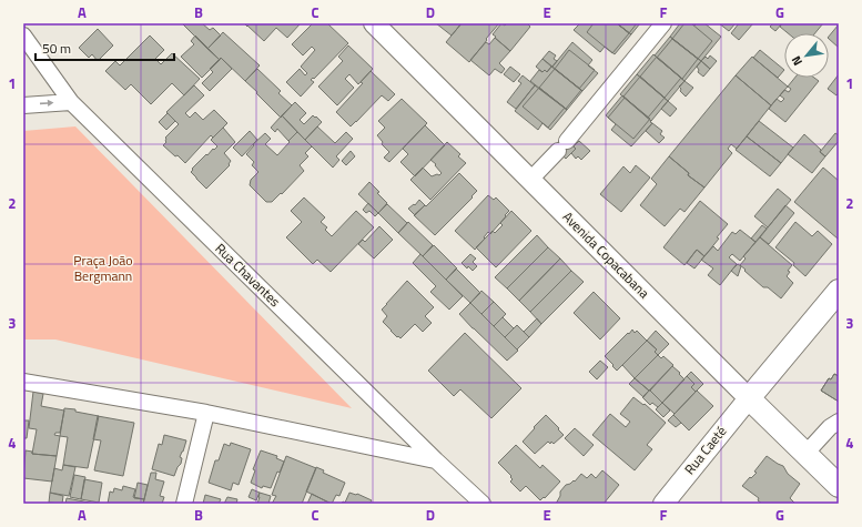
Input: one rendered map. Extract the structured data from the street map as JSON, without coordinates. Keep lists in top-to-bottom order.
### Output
{
  "streets": {
    "main road": ["Avenida Copacabana"],
    "street": ["Rua Chavantes", "Rua Caeté"]
  },
  "crossings": [
    ["Avenida Copacabana", "Rua Caeté"]
  ],
  "parks": ["Praça João Bergmann"],
  "scale_bar": "50 m",
  "north": "bottom left",
  "grid": {
    "columns": [
      "A",
      "B",
      "C",
      "D",
      "E",
      "F",
      "G"
    ],
    "rows": [
      "1",
      "2",
      "3",
      "4"
    ]
  }
}
